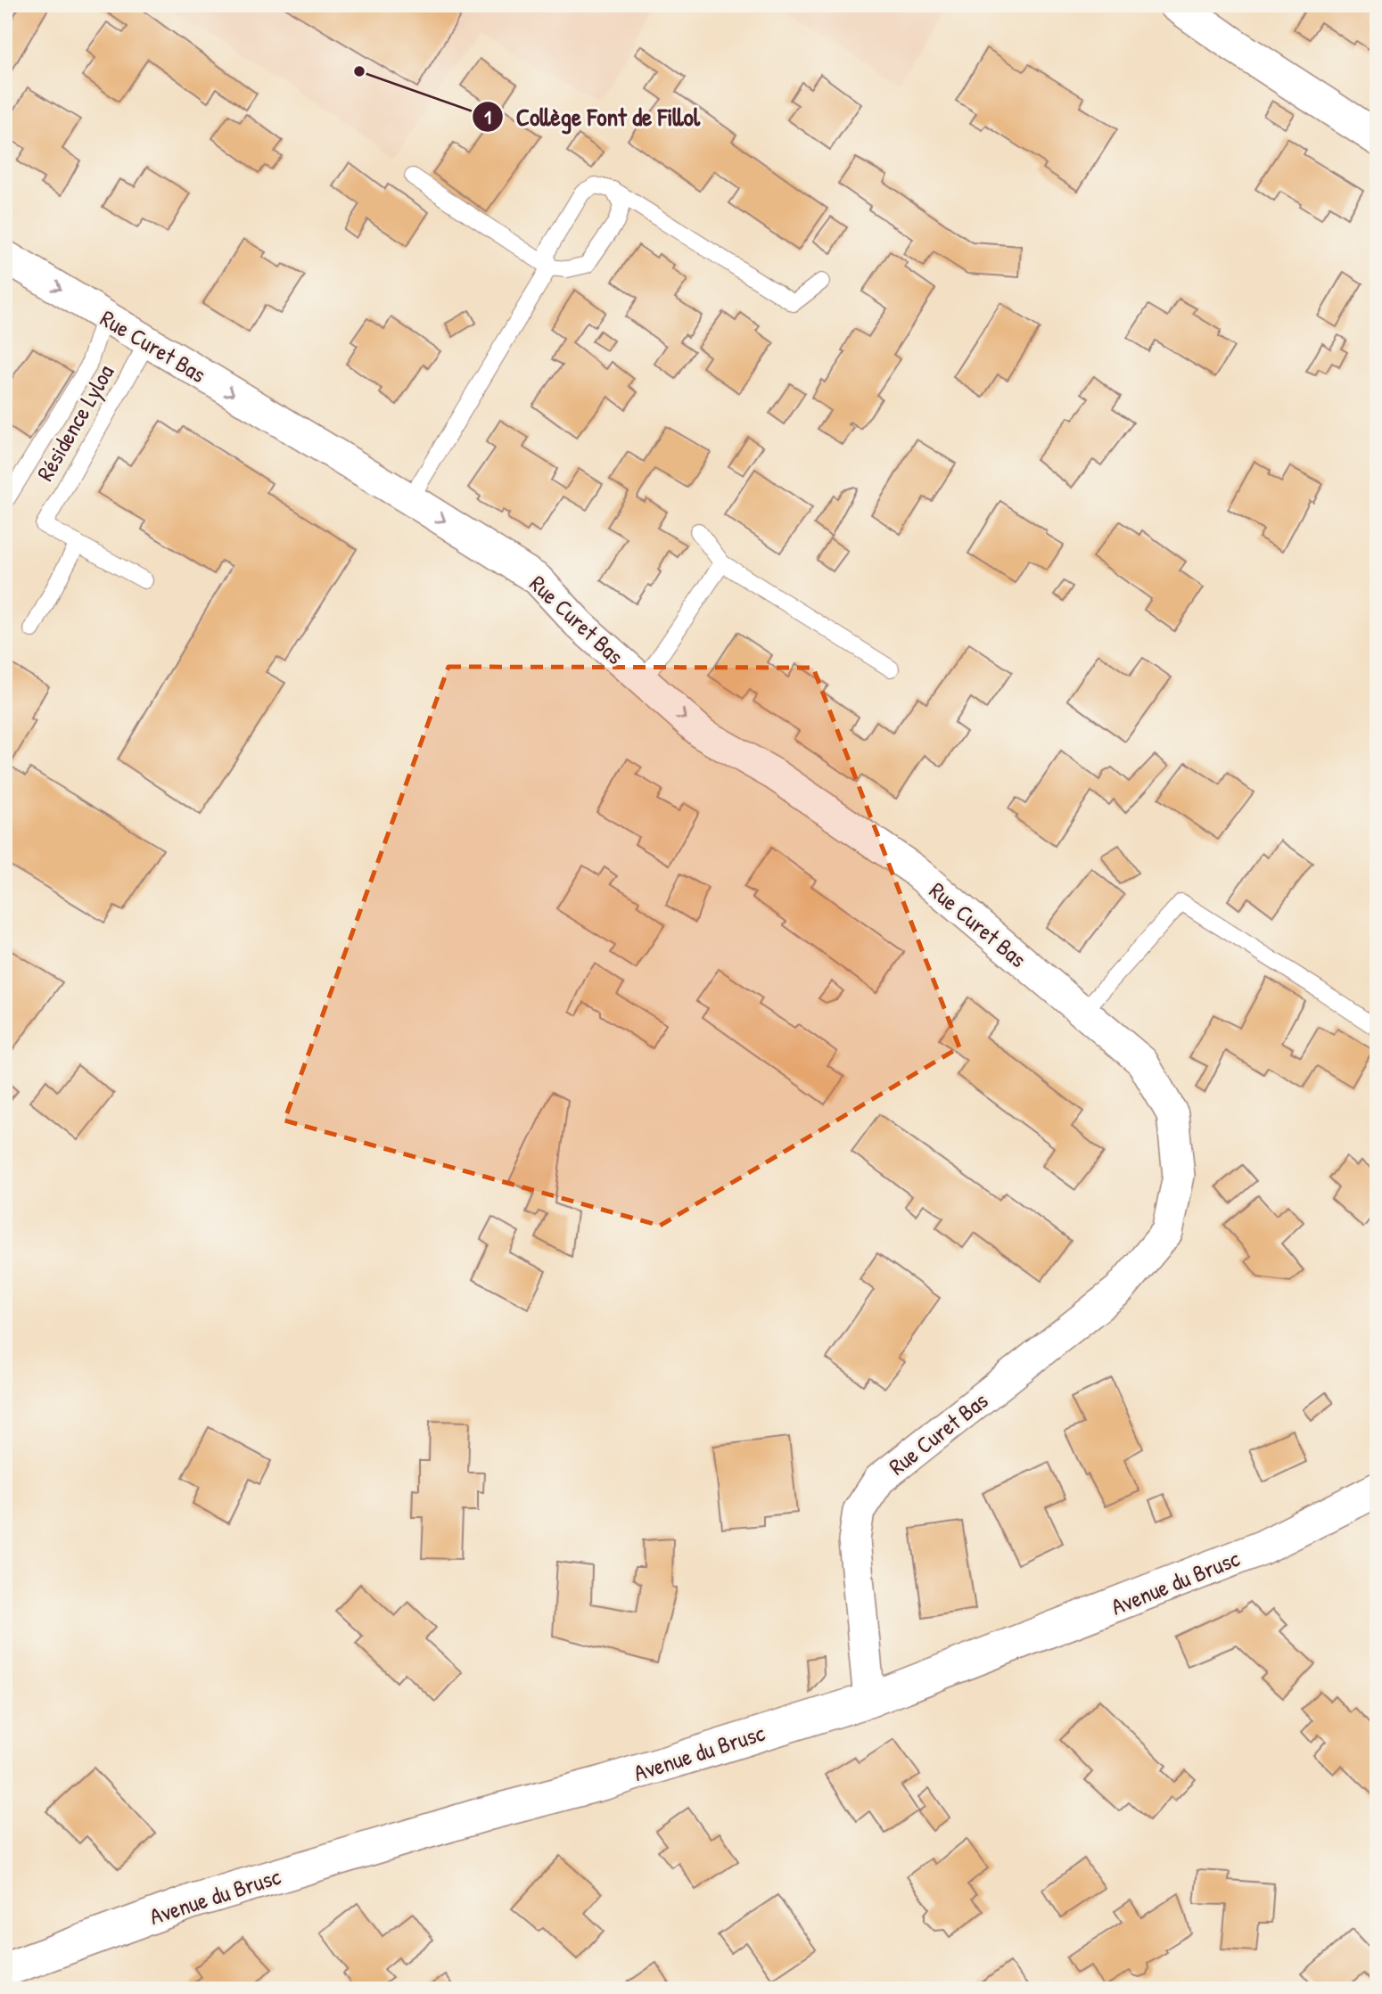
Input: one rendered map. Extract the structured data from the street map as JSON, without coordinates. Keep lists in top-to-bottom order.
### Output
{
  "streets": {
    "street": ["Rue Curet Bas", "Avenue du Brusc"],
    "lane": ["Résidence Lyloa"]
  },
  "crossings": [
    ["Rue Curet Bas", "Résidence Lyloa"],
    ["Rue Curet Bas", "Avenue du Brusc"]
  ],
  "one_way": ["Rue Curet Bas"],
  "places": ["Collège Font de Fillol"]
}
